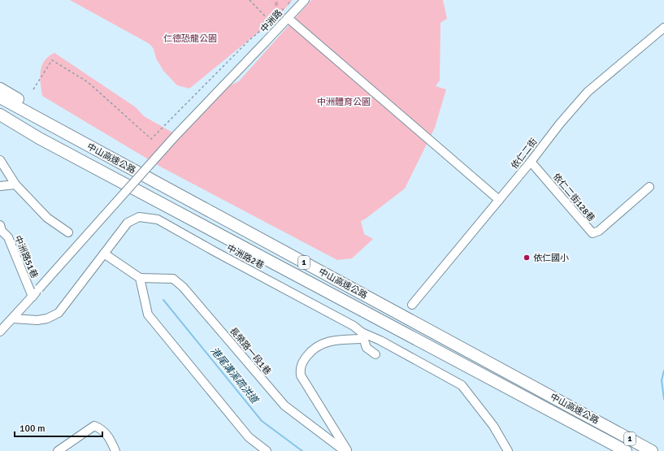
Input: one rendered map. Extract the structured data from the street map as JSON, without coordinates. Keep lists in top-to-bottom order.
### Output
{
  "streets": {
    "highway": ["中山高速公路", "1"],
    "street": [
      "中洲路",
      "依仁二街",
      "依仁二街128巷",
      "中洲路51巷",
      "中洲路2巷",
      "長榮路一段1巷"
    ]
  },
  "crossings": [
    ["中洲路", "中洲路51巷"],
    ["依仁二街", "依仁二街128巷"]
  ],
  "water": ["港尾溝溪疏洪道"],
  "parks": ["仁德恐龍公園", "中洲體育公園"],
  "places": ["依仁國小"],
  "scale_bar": "100 m"
}
